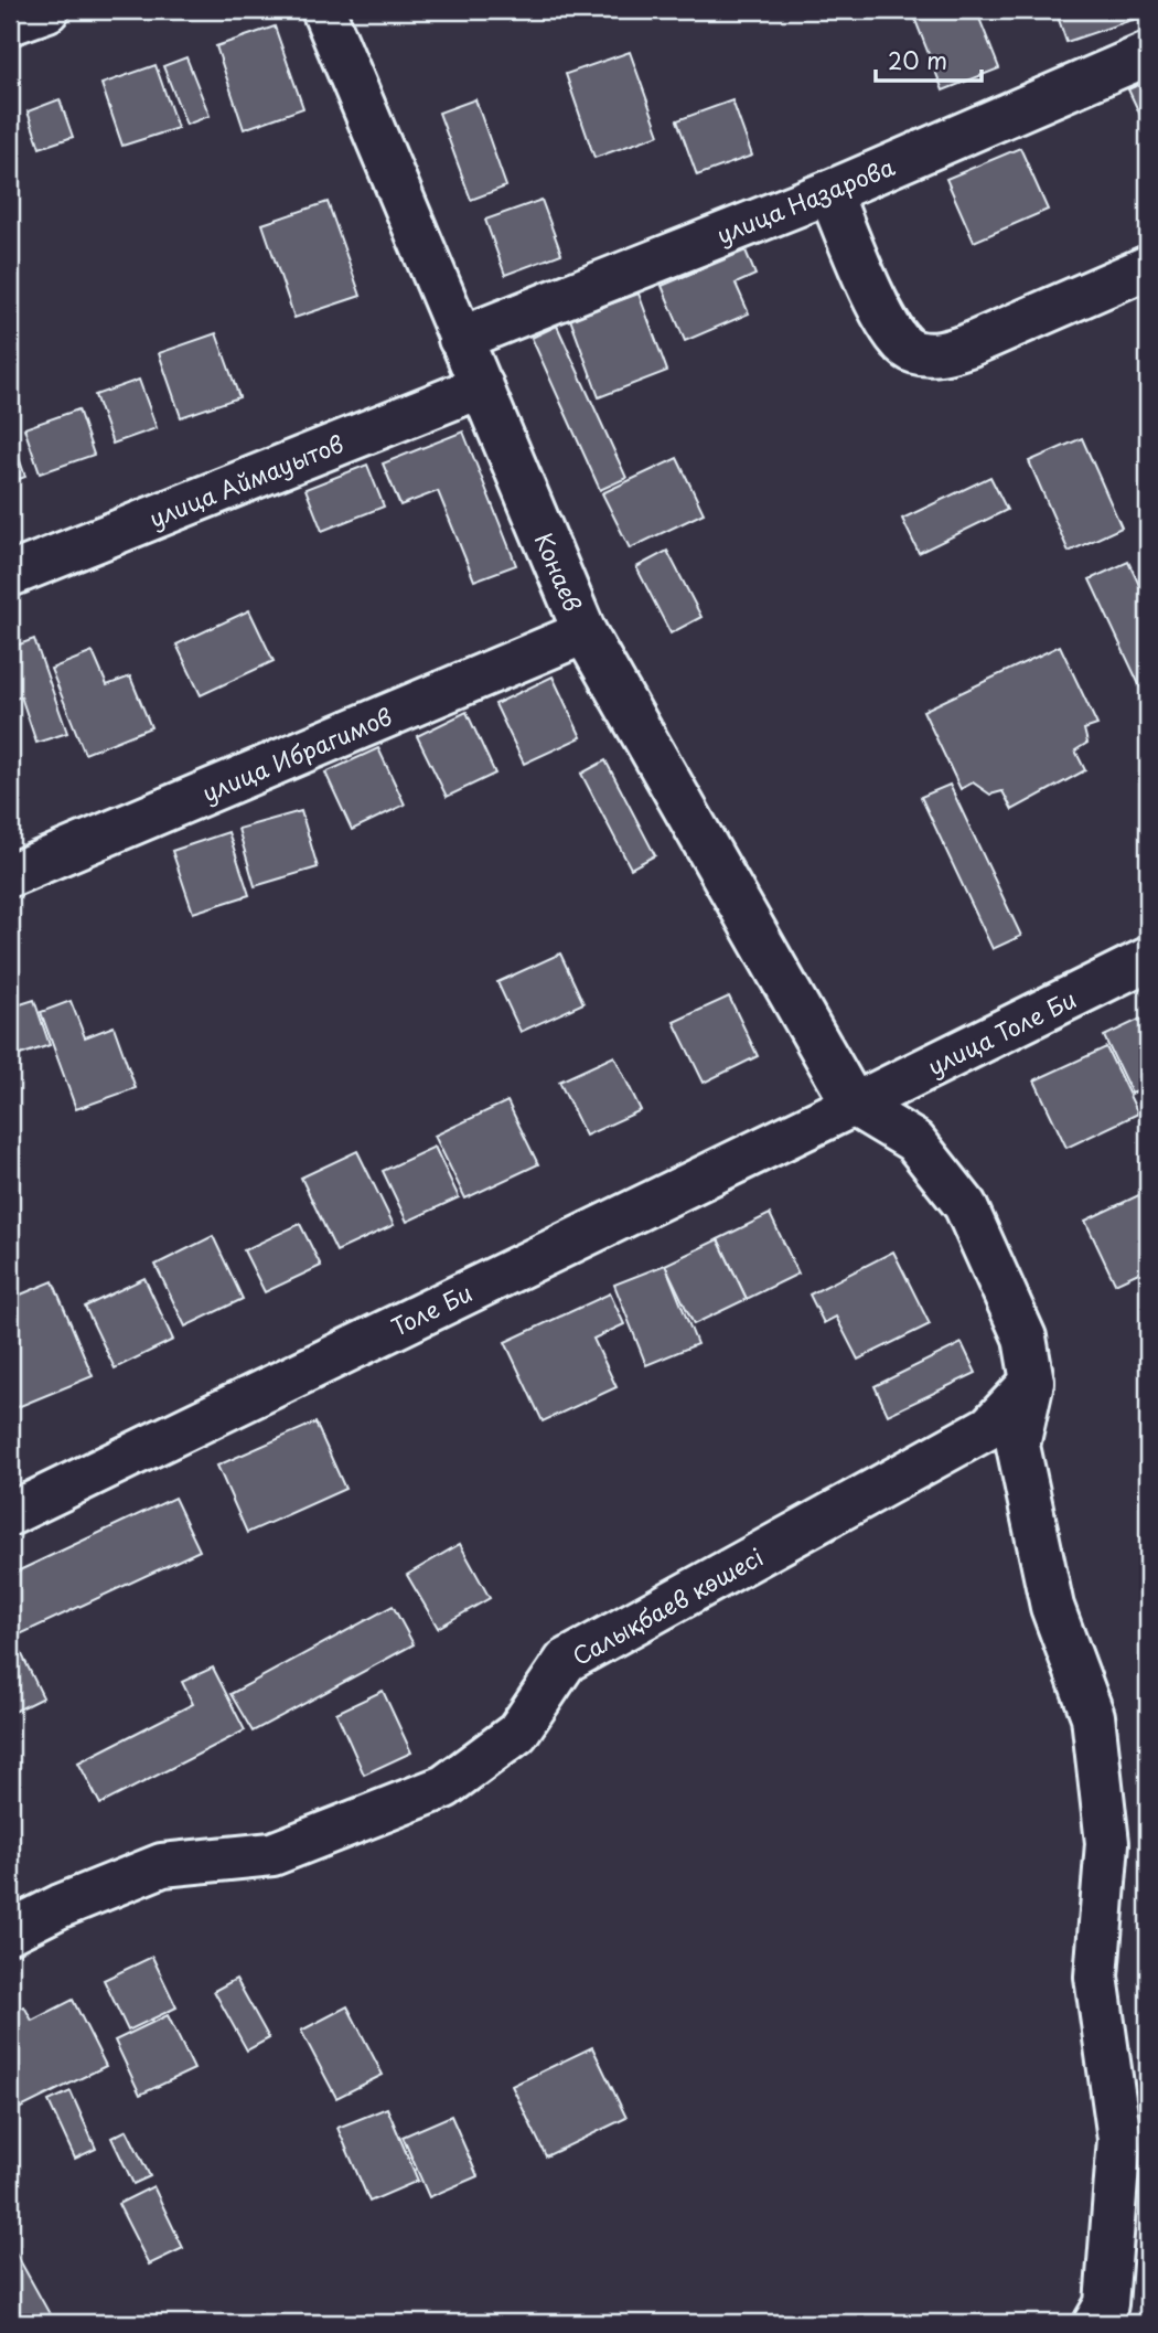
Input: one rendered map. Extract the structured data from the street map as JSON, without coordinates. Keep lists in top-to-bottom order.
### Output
{
  "streets": {
    "street": [
      "улица Назарова",
      "улица Аймауытов",
      "Конаев",
      "улица Ибрагимов",
      "улица Толе Би",
      "Толе Би",
      "Салықбаев көшесі"
    ]
  },
  "crossings": [
    ["улица Назарова", "Конаев"],
    ["улица Аймауытов", "Конаев"],
    ["Конаев", "улица Ибрагимов"],
    ["Конаев", "улица Толе Би"],
    ["Конаев", "Толе Би"],
    ["улица Толе Би", "Толе Би"]
  ],
  "scale_bar": "20 m"
}
